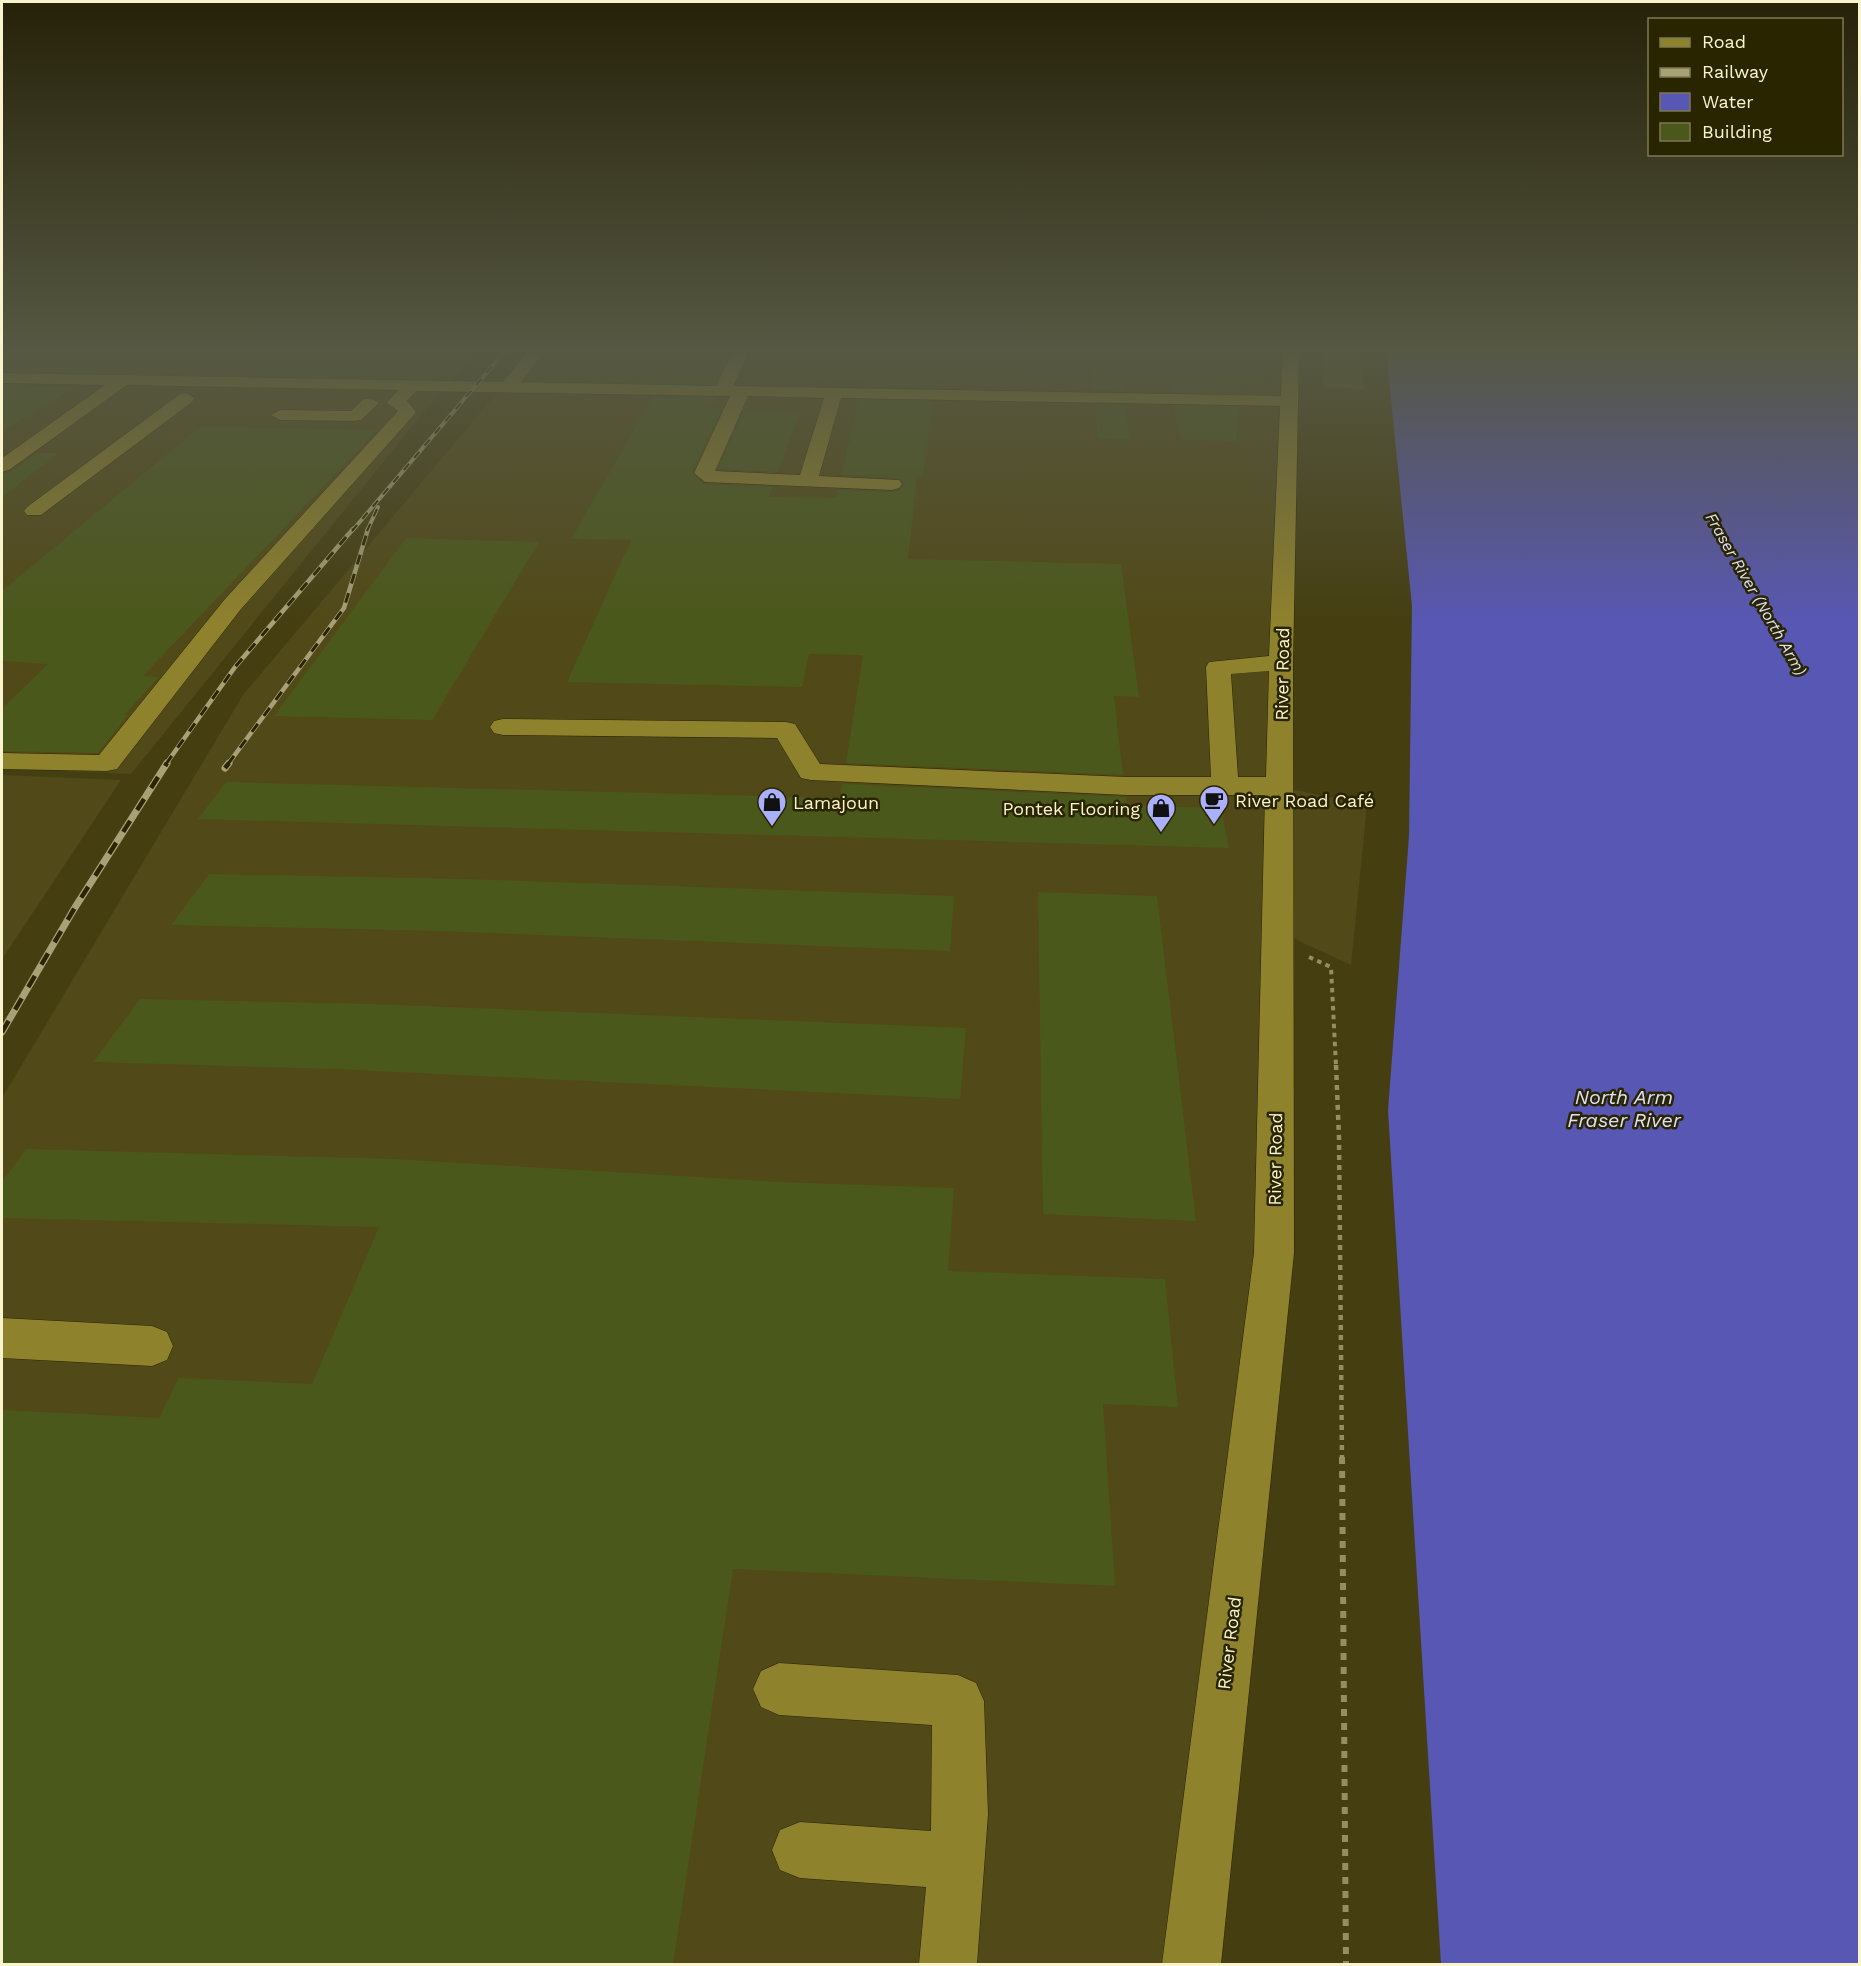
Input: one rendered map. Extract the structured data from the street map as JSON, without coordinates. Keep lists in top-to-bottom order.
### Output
{
  "streets": {
    "street": ["River Road"]
  },
  "water": ["Fraser River (North Arm)", "North Arm Fraser River"],
  "places": {
    "cafe": ["River Road Café"],
    "shop": ["Lamajoun", "Pontek Flooring"]
  },
  "legend": [
    "Road",
    "Railway",
    "Water",
    "Building"
  ]
}
